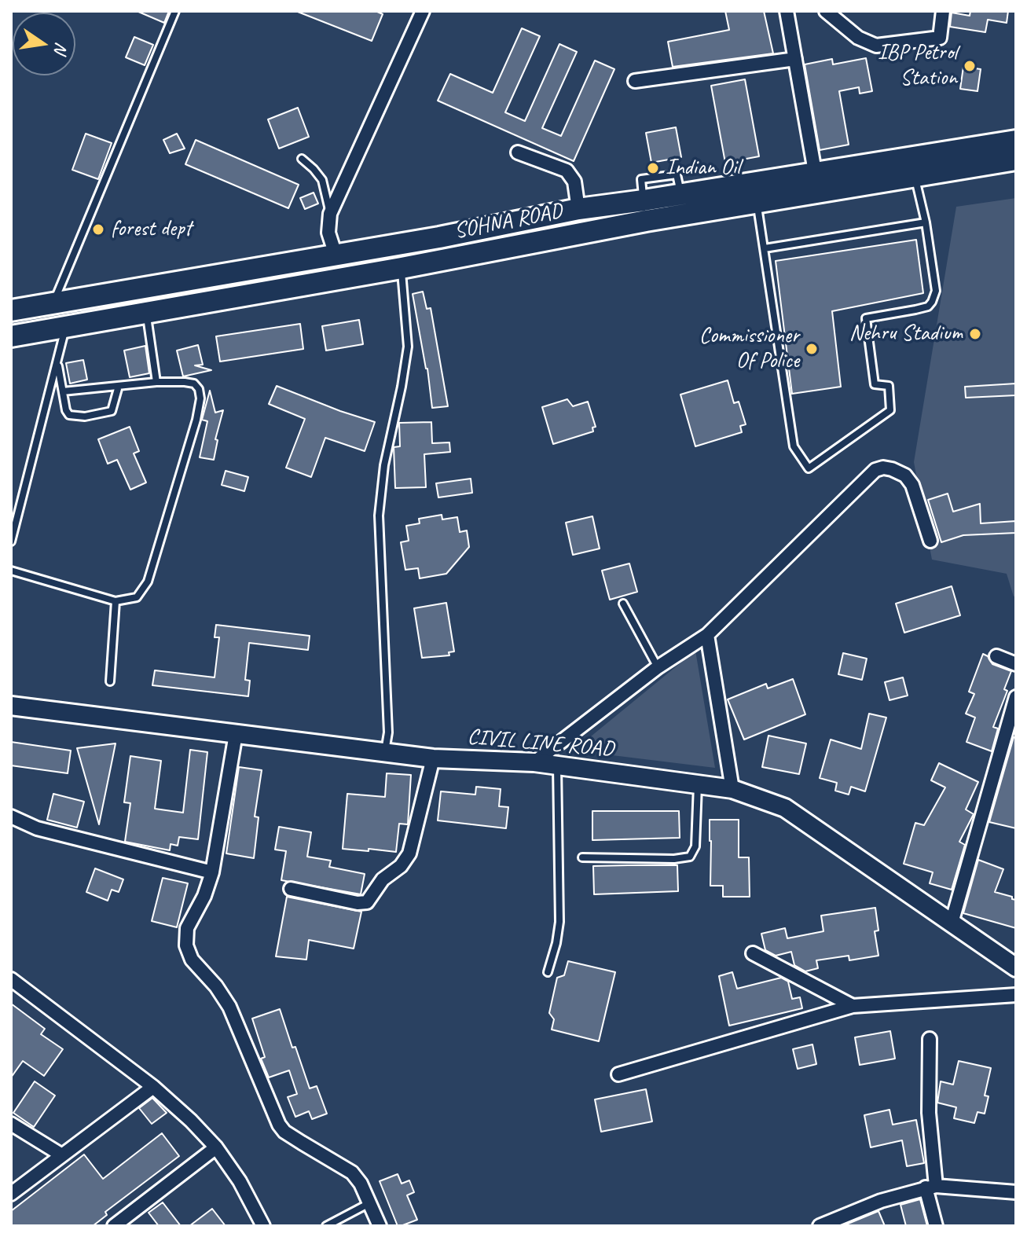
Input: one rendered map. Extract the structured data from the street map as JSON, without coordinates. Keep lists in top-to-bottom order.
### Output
{
  "streets": {
    "main road": ["SOHNA ROAD"],
    "street": ["CIVIL LINE ROAD"]
  },
  "places": [
    "IBP Petrol Station",
    "Indian Oil",
    "forest dept",
    "Nehru Stadium",
    "Commissioner Of Police"
  ],
  "north": "right"
}
